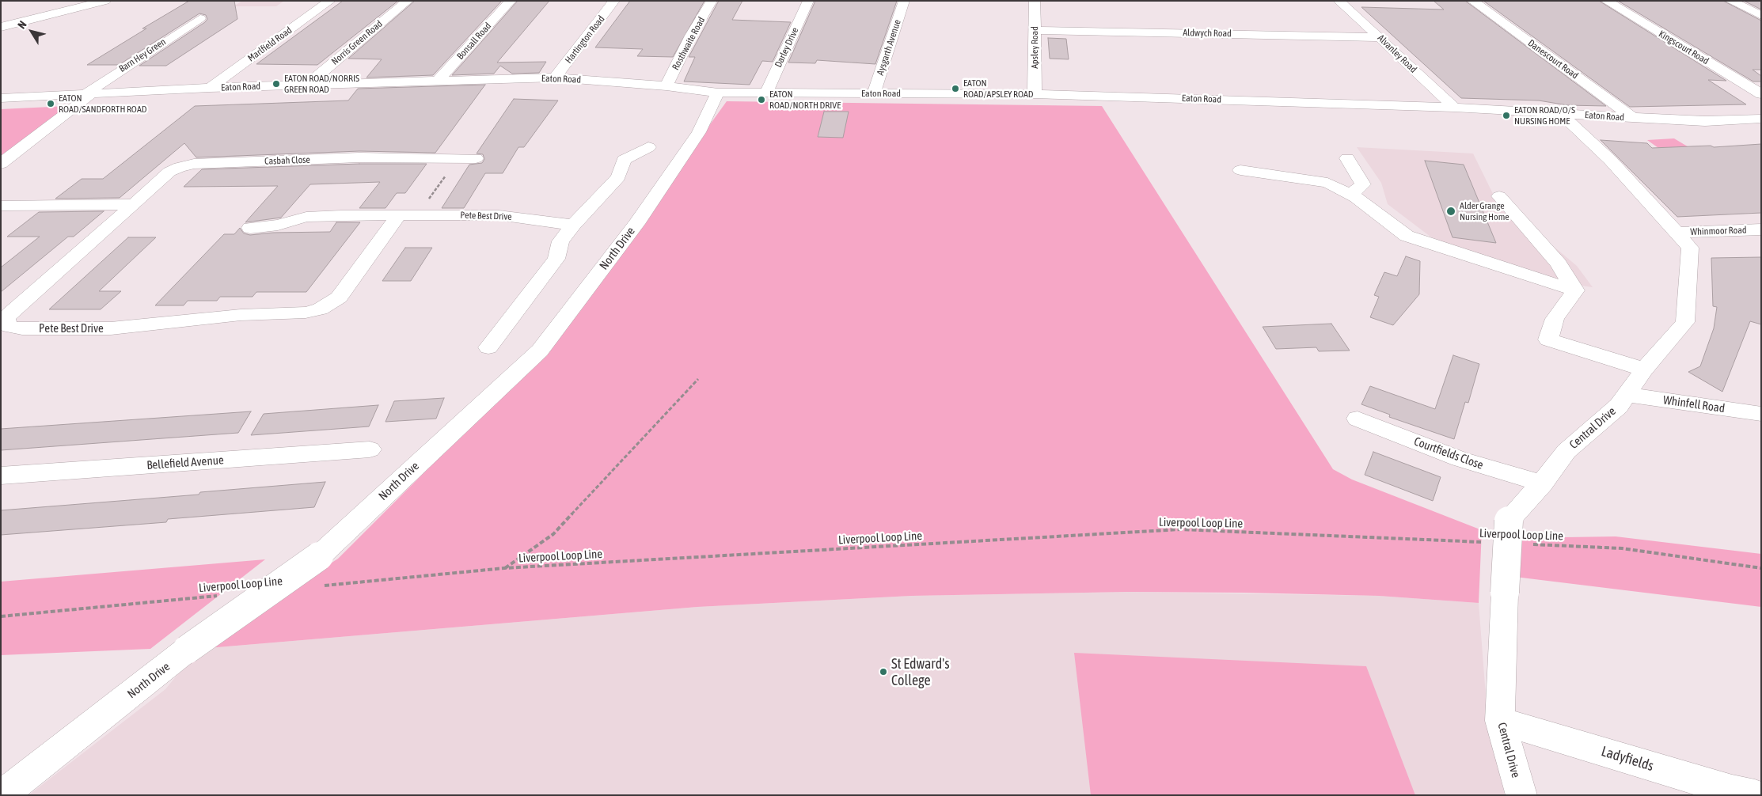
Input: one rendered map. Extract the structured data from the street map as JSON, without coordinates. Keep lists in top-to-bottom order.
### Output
{
  "streets": {
    "street": [
      "Aldwych Road",
      "Hartington Road",
      "Bonsall Road",
      "Norris Green Road",
      "Rosthwaite Road",
      "Marlfield Road",
      "Darley Drive",
      "Aysgarth Avenue",
      "Apsley Road",
      "Kingscourt Road",
      "Alvanley Road",
      "Barn Hey Green",
      "Danescourt Road",
      "Eaton Road",
      "Casbah Close",
      "Pete Best Drive",
      "Whinmoor Road",
      "North Drive",
      "Whinfell Road",
      "Central Drive",
      "Courtfields Close",
      "Bellefield Avenue",
      "Ladyfields"
    ],
    "path": ["Liverpool Loop Line"]
  },
  "crossings": [
    ["Aldwych Road", "Apsley Road"],
    ["Aldwych Road", "Alvanley Road"],
    ["Hartington Road", "Eaton Road"],
    ["Bonsall Road", "Eaton Road"],
    ["Norris Green Road", "Eaton Road"],
    ["Rosthwaite Road", "Eaton Road"],
    ["Marlfield Road", "Eaton Road"],
    ["Darley Drive", "Eaton Road"],
    ["Aysgarth Avenue", "Eaton Road"],
    ["Apsley Road", "Eaton Road"],
    ["Alvanley Road", "Eaton Road"],
    ["Barn Hey Green", "Eaton Road"],
    ["Danescourt Road", "Eaton Road"],
    ["Eaton Road", "North Drive"],
    ["Eaton Road", "Central Drive"],
    ["Casbah Close", "Pete Best Drive"],
    ["Whinmoor Road", "Central Drive"],
    ["Whinfell Road", "Central Drive"],
    ["Central Drive", "Courtfields Close"],
    ["Central Drive", "Ladyfields"]
  ],
  "places": [
    "EATON ROAD/NORRIS GREEN ROAD",
    "EATON ROAD/APSLEY ROAD",
    "EATON ROAD/NORTH DRIVE",
    "EATON ROAD/SANDFORTH ROAD",
    "EATON ROAD/O/S NURSING HOME",
    "Alder Grange Nursing Home",
    "St Edward's College"
  ],
  "north": "top left"
}
